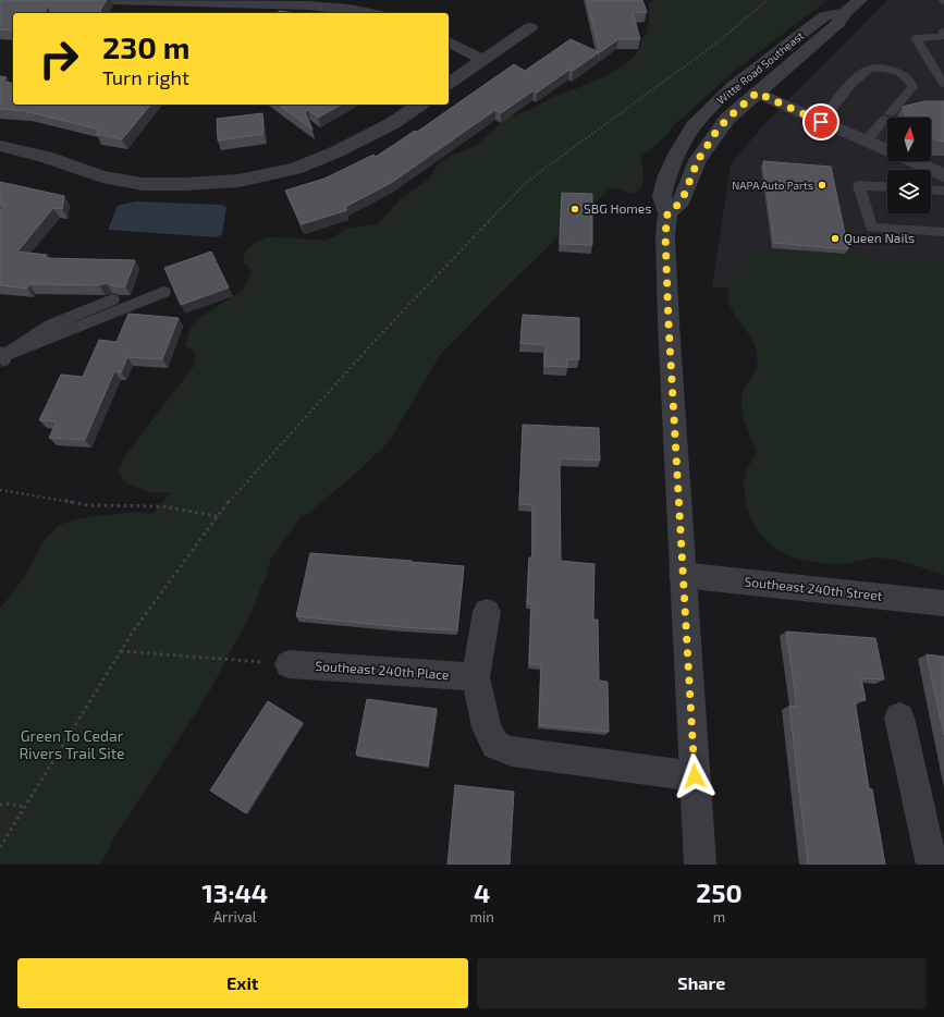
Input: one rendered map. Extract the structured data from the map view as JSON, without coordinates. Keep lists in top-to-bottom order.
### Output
{
  "streets": {
    "street": ["Witte Road Southeast", "Southeast 240th Street", "Southeast 240th Place"]
  },
  "crossings": [
    ["Witte Road Southeast", "Southeast 240th Street"]
  ],
  "parks": ["Green To Cedar Rivers Trail Site"],
  "places": ["NAPA Auto Parts", "SBG Homes", "Queen Nails"],
  "north": "top",
  "page": {
    "turn": ["230 m", "Turn right"],
    "eta": [
      "13:44",
      "Arrival",
      "4",
      "min",
      "250",
      "m"
    ],
    "buttons": ["Exit", "Share"]
  }
}
